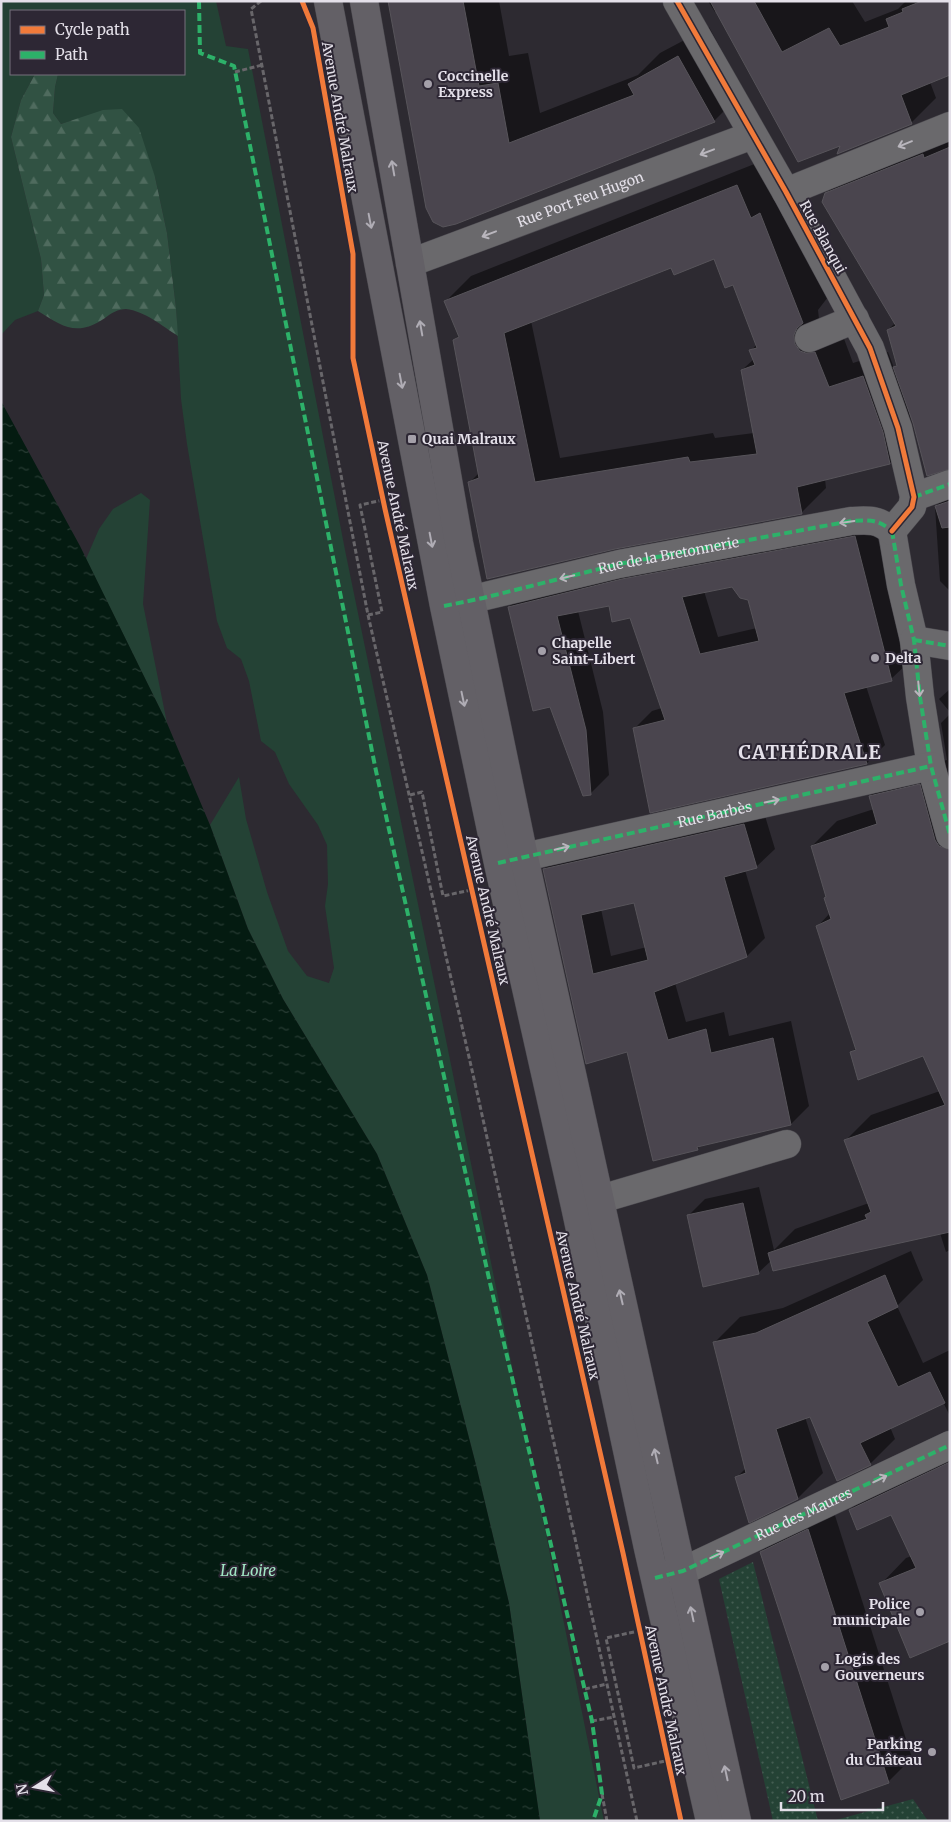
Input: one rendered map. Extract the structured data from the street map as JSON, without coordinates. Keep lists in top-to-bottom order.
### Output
{
  "streets": {
    "main road": ["Avenue André Malraux"],
    "street": [
      "Rue Port Feu Hugon",
      "Rue Blanqui",
      "Rue de la Bretonnerie",
      "Rue Barbès",
      "Rue des Maures"
    ]
  },
  "crossings": [
    ["Avenue André Malraux", "Rue Port Feu Hugon"],
    ["Avenue André Malraux", "Rue de la Bretonnerie"],
    ["Avenue André Malraux", "Rue Barbès"],
    ["Avenue André Malraux", "Rue des Maures"],
    ["Rue Port Feu Hugon", "Rue Blanqui"]
  ],
  "one_way": [
    "Rue Port Feu Hugon",
    "Rue de la Bretonnerie",
    "Rue Barbès",
    "Rue des Maures"
  ],
  "districts": ["CATHÉDRALE"],
  "water": ["La Loire"],
  "places": {
    "other": [
      "Coccinelle Express",
      "Chapelle Saint-Libert",
      "Delta",
      "Police municipale",
      "Logis des Gouverneurs",
      "Parking du Château"
    ],
    "transit": ["Quai Malraux"]
  },
  "legend": ["Cycle path", "Path"],
  "scale_bar": "20 m",
  "north": "left"
}
